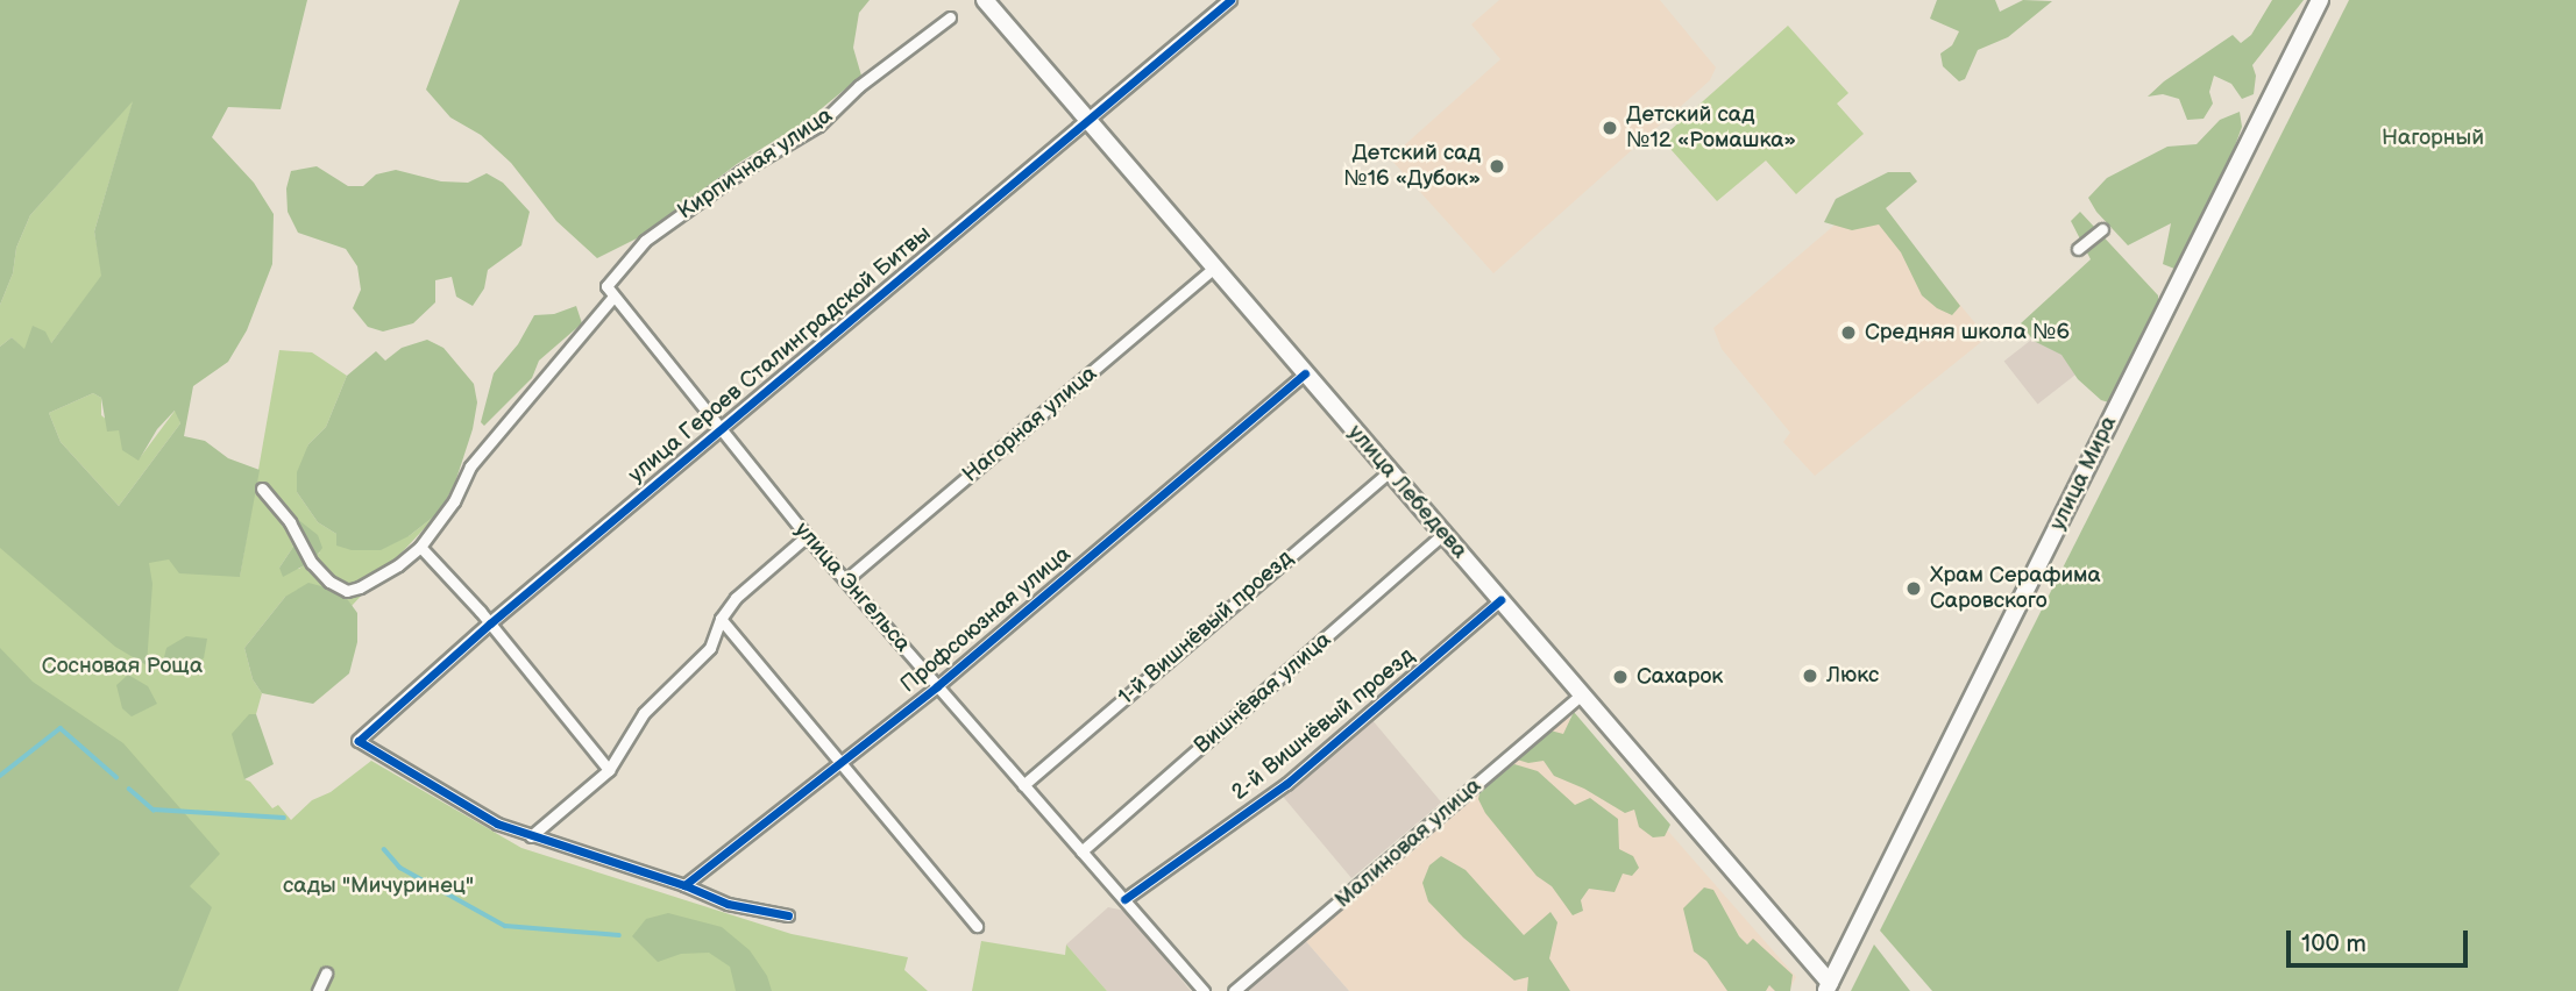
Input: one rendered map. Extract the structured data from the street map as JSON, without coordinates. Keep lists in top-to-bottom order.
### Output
{
  "streets": {
    "main road": ["улица Мира", "улица Лебедева"],
    "street": [
      "Кирпичная улица",
      "улица Героев Сталинградской Битвы",
      "Нагорная улица",
      "улица Энгельса",
      "Профсоюзная улица",
      "1-й Вишнёвый проезд",
      "Вишнёвая улица",
      "2-й Вишнёвый проезд",
      "Малиновая улица"
    ]
  },
  "crossings": [
    ["Кирпичная улица", "улица Энгельса"],
    ["улица Героев Сталинградской Битвы", "улица Лебедева"],
    ["улица Героев Сталинградской Битвы", "улица Энгельса"],
    ["Нагорная улица", "улица Лебедева"],
    ["Нагорная улица", "улица Энгельса"],
    ["улица Мира", "улица Лебедева"],
    ["улица Лебедева", "Профсоюзная улица"],
    ["улица Лебедева", "1-й Вишнёвый проезд"],
    ["улица Лебедева", "Вишнёвая улица"],
    ["улица Лебедева", "2-й Вишнёвый проезд"],
    ["улица Лебедева", "Малиновая улица"],
    ["улица Энгельса", "Профсоюзная улица"],
    ["улица Энгельса", "1-й Вишнёвый проезд"],
    ["улица Энгельса", "Вишнёвая улица"],
    ["улица Энгельса", "2-й Вишнёвый проезд"]
  ],
  "parks": ["Нагорный", "Сосновая Роща", "сады \"Мичуринец\""],
  "places": [
    "Детский сад №12 «Ромашка»",
    "Детский сад №16 «Дубок»",
    "Средняя школа №6",
    "Храм Серафима Саровского",
    "Люкс",
    "Сахарок"
  ],
  "scale_bar": "100 m"
}
